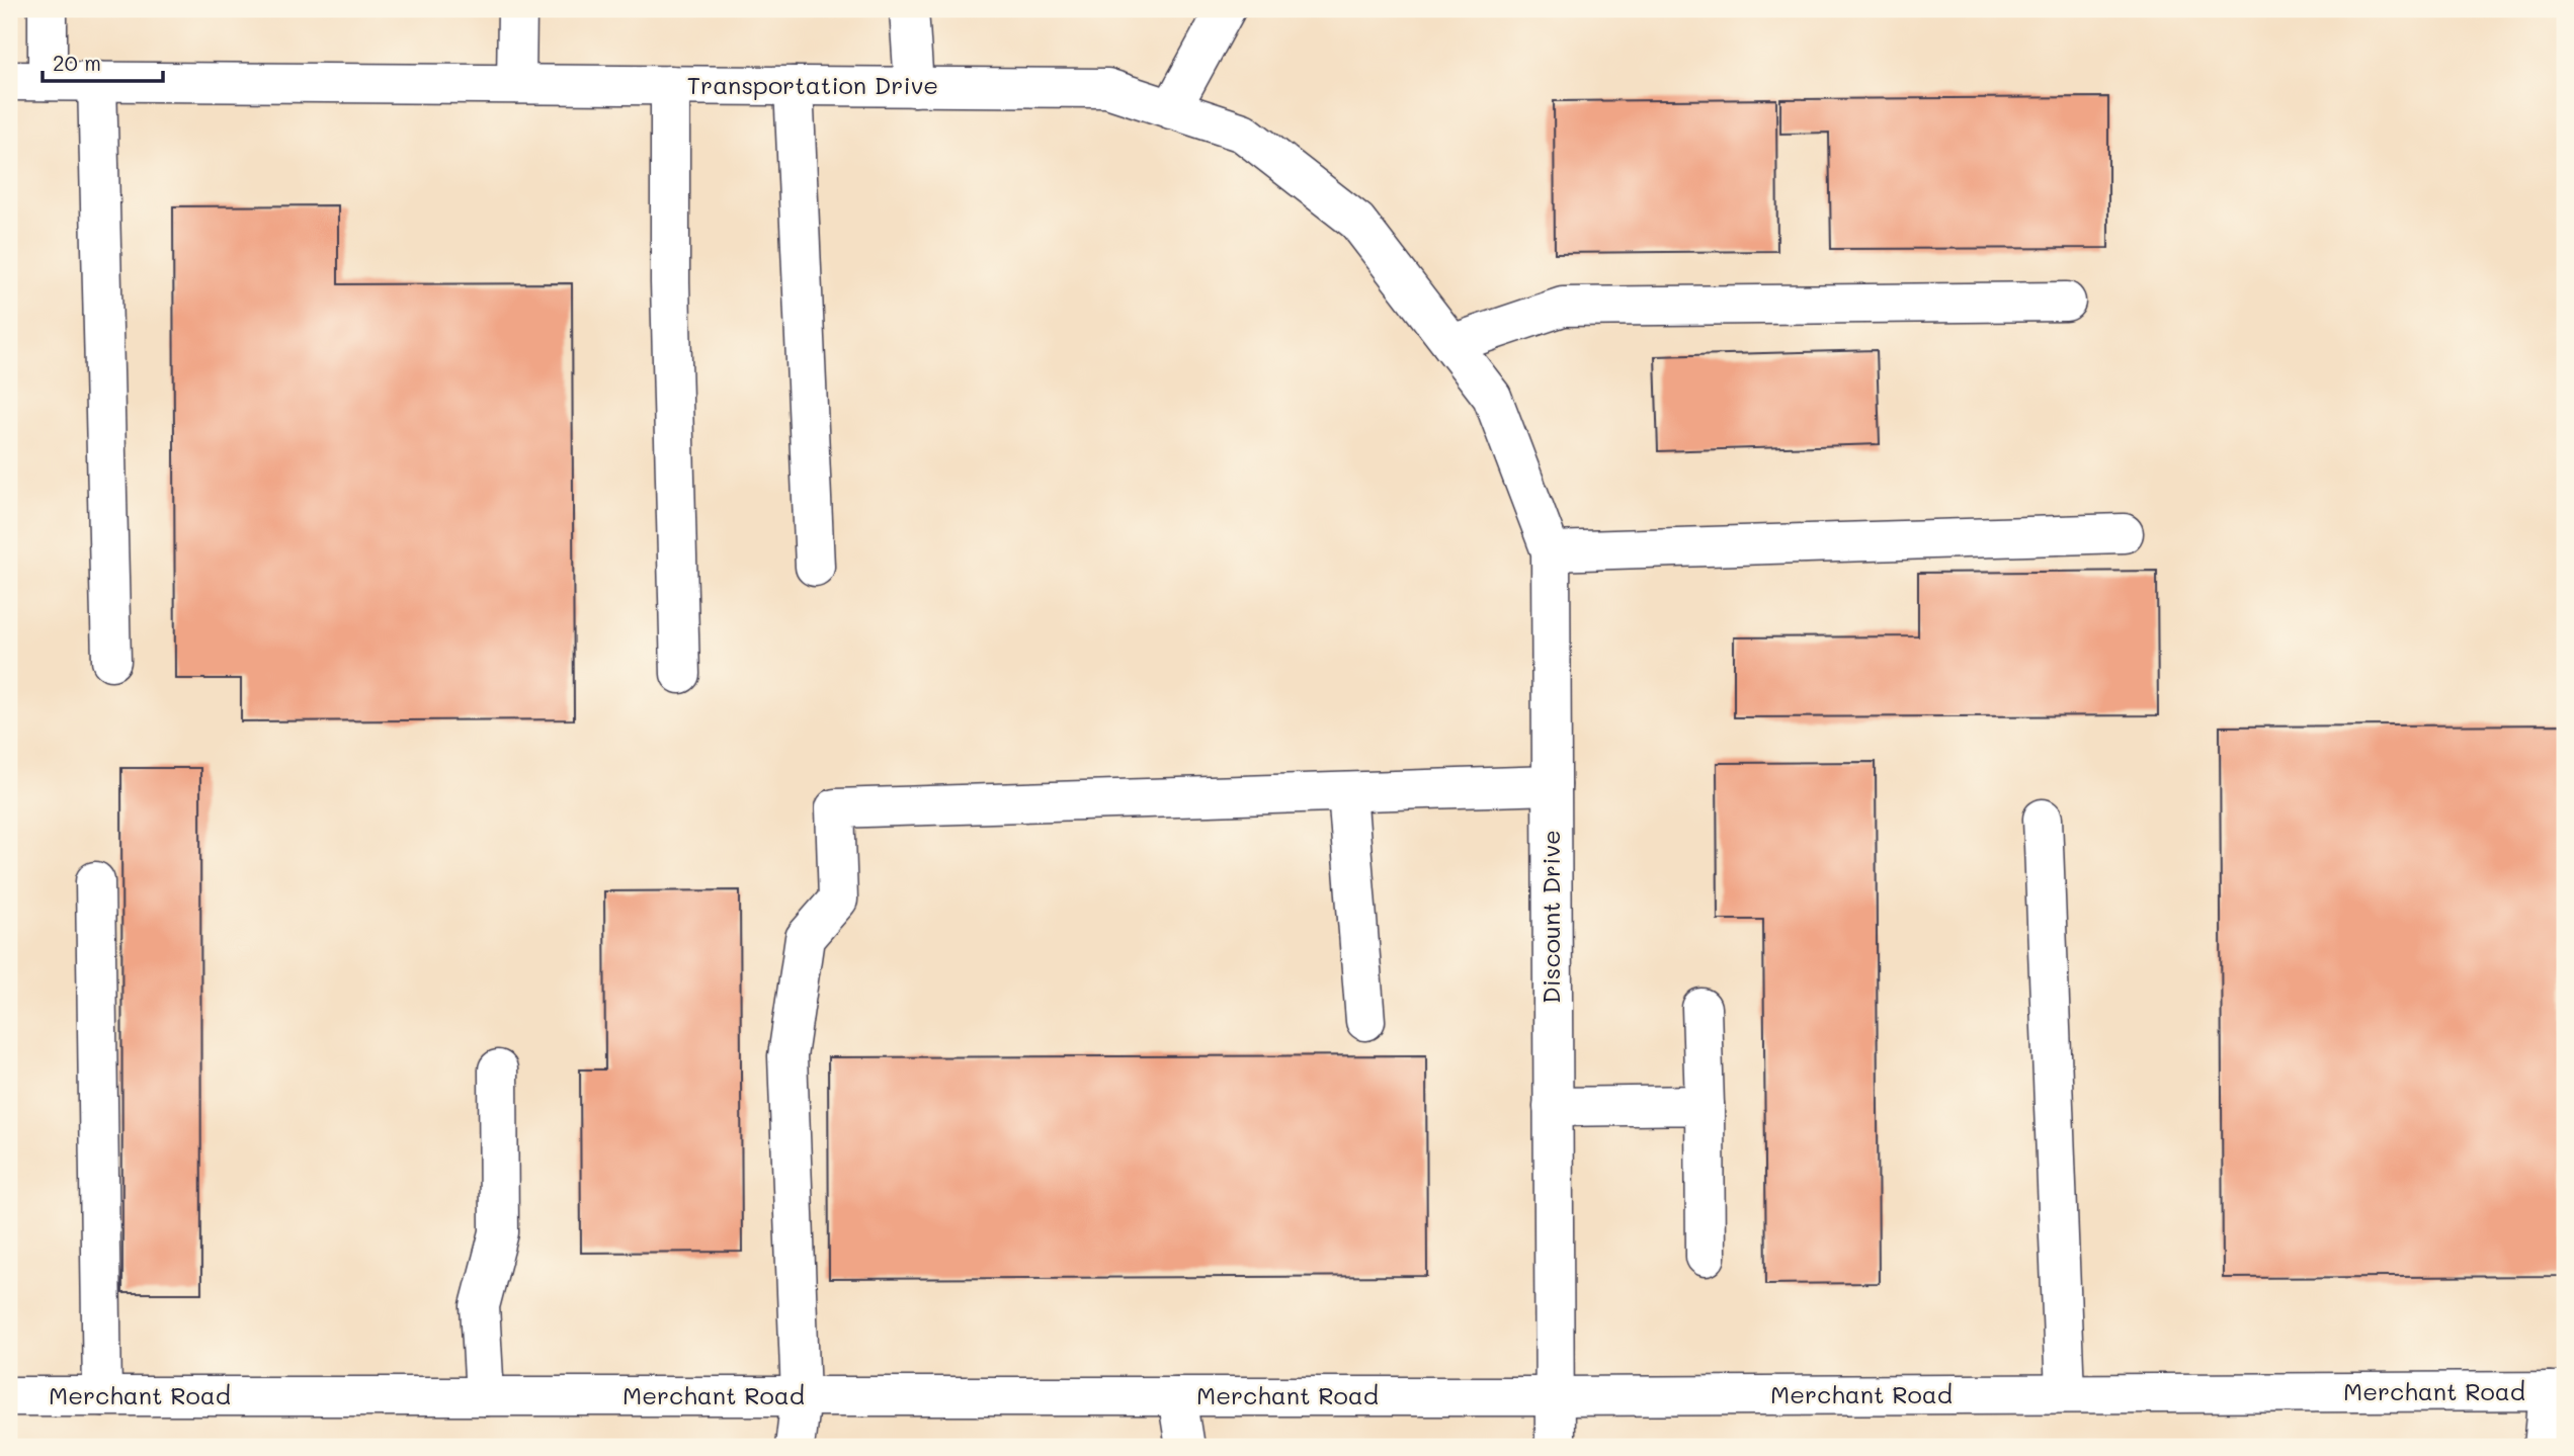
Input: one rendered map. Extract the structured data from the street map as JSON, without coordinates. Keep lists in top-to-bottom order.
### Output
{
  "streets": {
    "street": ["Transportation Drive", "Discount Drive", "Merchant Road"]
  },
  "crossings": [
    ["Transportation Drive", "Discount Drive"],
    ["Discount Drive", "Merchant Road"]
  ],
  "scale_bar": "20 m"
}
